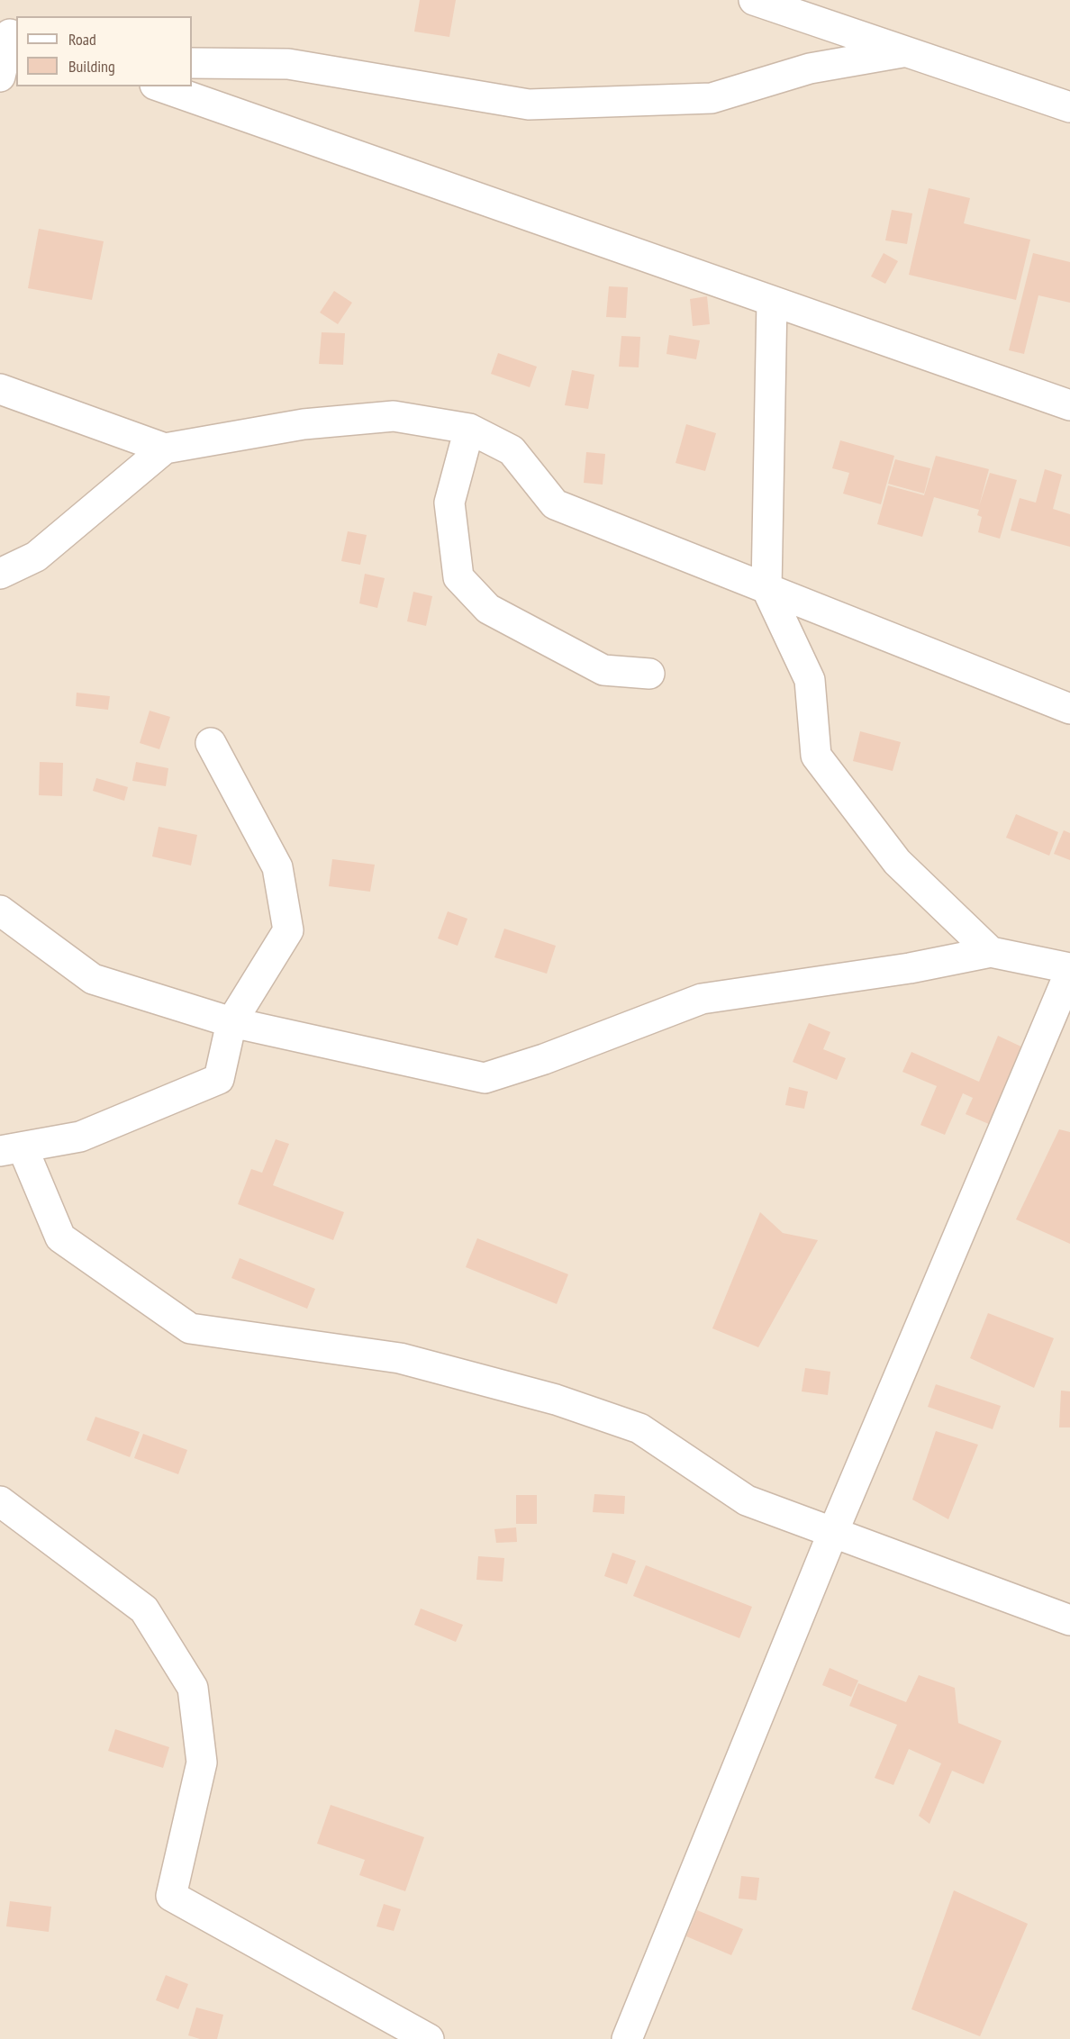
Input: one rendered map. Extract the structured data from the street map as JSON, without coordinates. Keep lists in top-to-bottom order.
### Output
{
  "legend": ["Road", "Building"]
}
